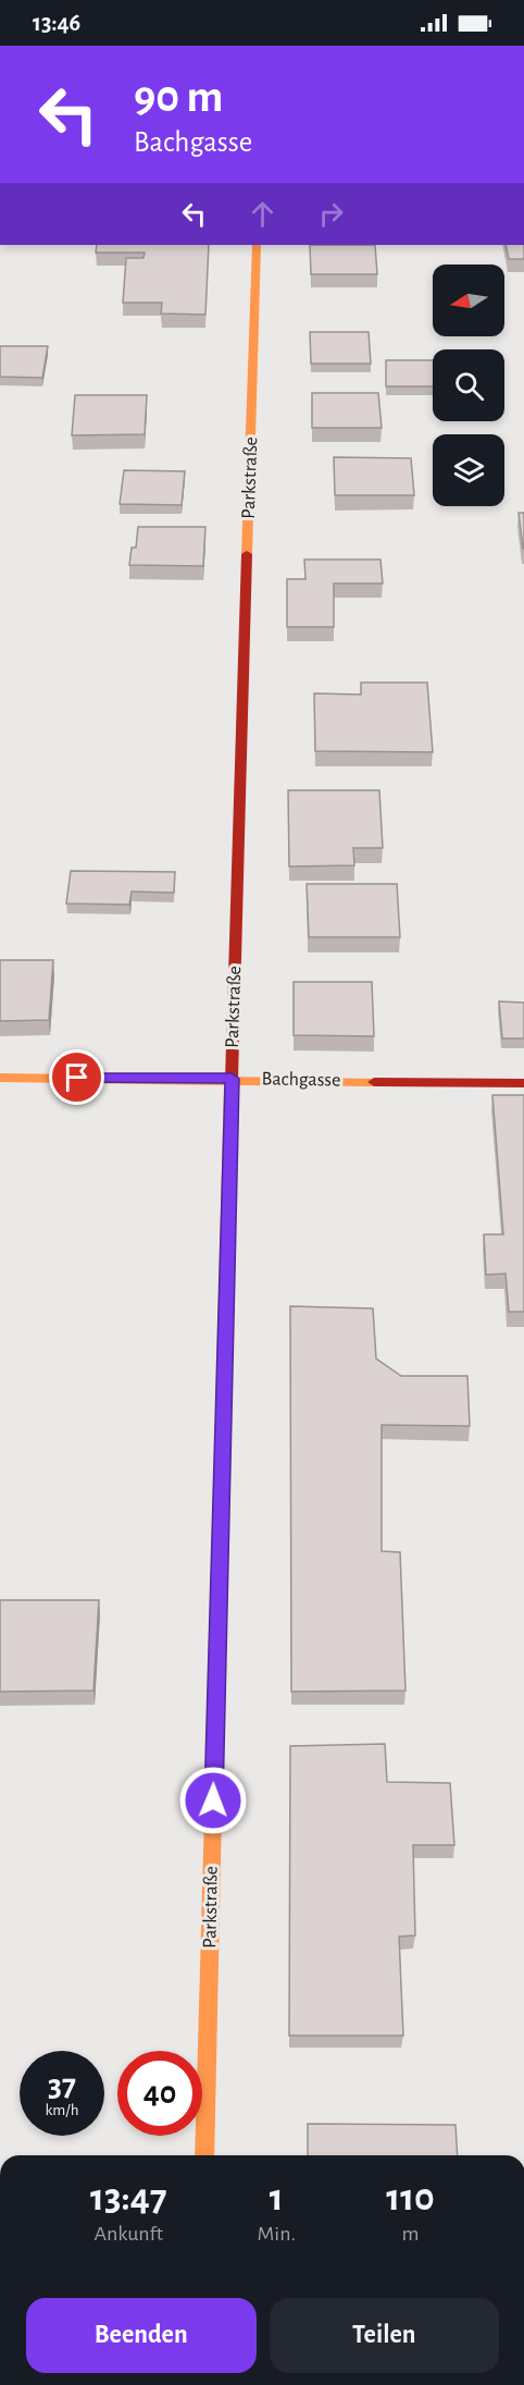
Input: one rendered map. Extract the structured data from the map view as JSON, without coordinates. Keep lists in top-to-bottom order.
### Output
{
  "streets": {
    "street": ["Parkstraße", "Bachgasse"]
  },
  "crossings": [
    ["Parkstraße", "Bachgasse"]
  ],
  "north": "left",
  "page": {
    "status": "13:46",
    "turn": ["90 m", "Bachgasse"],
    "speed": "37 km/h",
    "limit": "40",
    "eta": [
      "13:47",
      "Ankunft",
      "1",
      "Min.",
      "110",
      "m"
    ],
    "buttons": ["Beenden", "Teilen"]
  }
}
